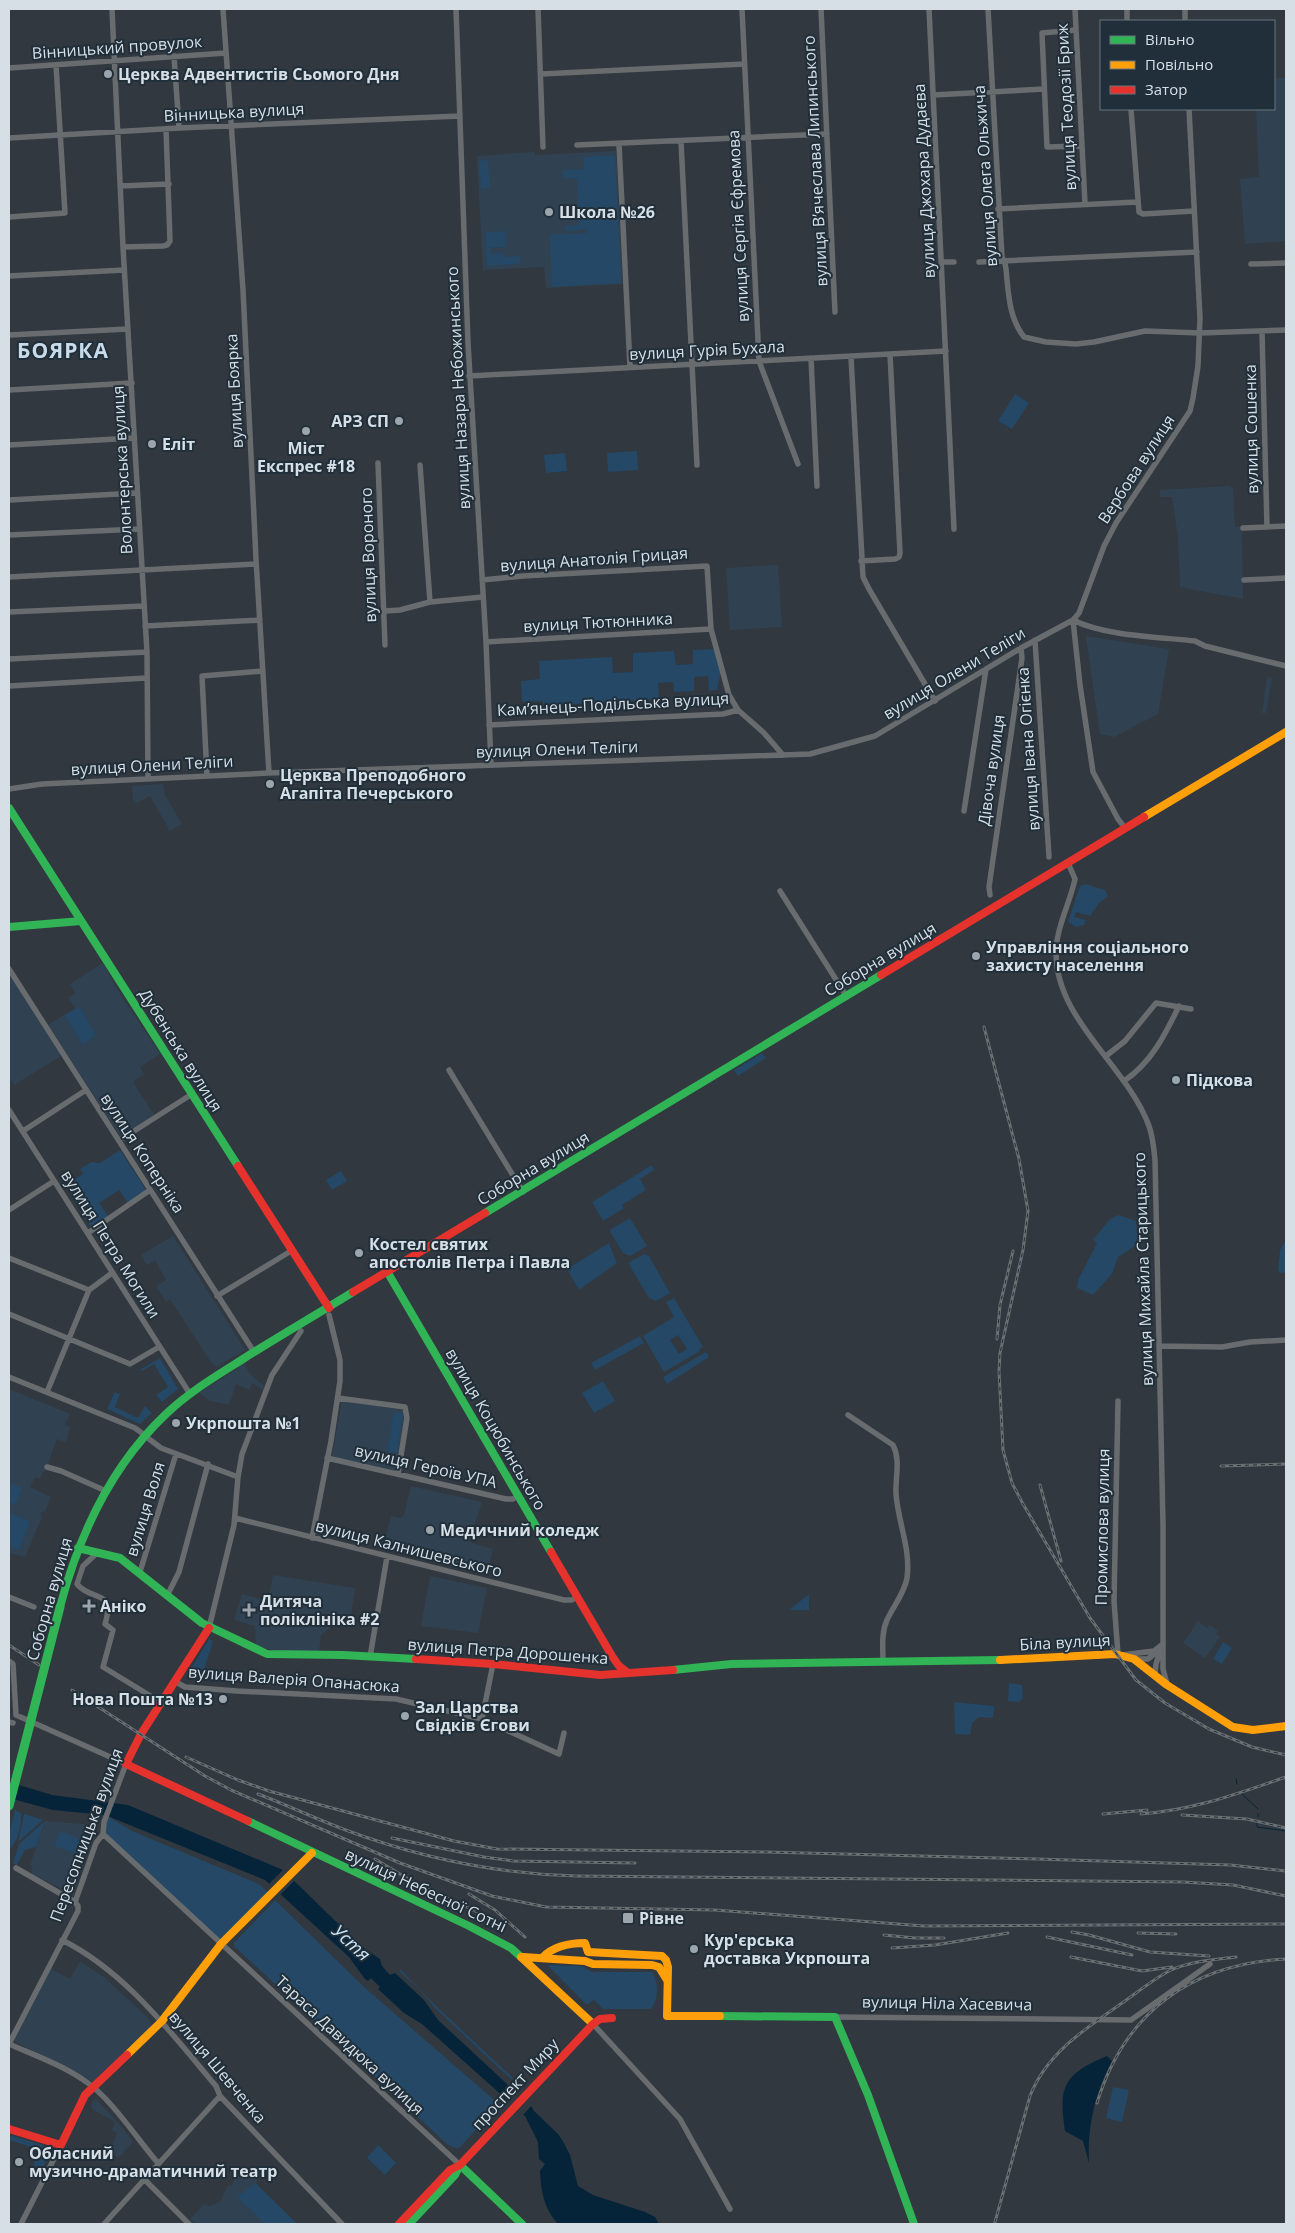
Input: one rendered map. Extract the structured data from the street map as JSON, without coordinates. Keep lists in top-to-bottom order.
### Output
{
  "streets": {
    "street": [
      "Вінницький провулок",
      "вулиця Теодозії Бриж",
      "Вінницька вулиця",
      "вулиця Вʼячеслава Липинського",
      "вулиця Олега Ольжича",
      "вулиця Джохара Дудаєва",
      "вулиця Сергія Єфремова",
      "вулиця Гурія Бухала",
      "вулиця Назара Небожинського",
      "вулиця Боярка",
      "вулиця Сошенка",
      "Вербова вулиця",
      "Волонтерська вулиця",
      "вулиця Вороного",
      "вулиця Анатолія Грицая",
      "вулиця Тютюнника",
      "вулиця Олени Теліги",
      "Камʼянець-Подільська вулиця",
      "вулиця Івана Огієнка",
      "Дівоча вулиця",
      "Соборна вулиця",
      "Дубенська вулиця",
      "вулиця Коперніка",
      "вулиця Петра Могили",
      "вулиця Михайла Старицького",
      "вулиця Коцюбинського",
      "вулиця Героїв УПА",
      "вулиця Воля",
      "Промислова вулиця",
      "вулиця Калнишевського",
      "Біла вулиця",
      "вулиця Петра Дорошенка",
      "вулиця Валерія Опанасюка",
      "Пересопницька вулиця",
      "вулиця Небесної Сотні",
      "вулиця Ніла Хасевича",
      "Тараса Давидюка вулиця",
      "вулиця Шевченка",
      "проспект Миру"
    ]
  },
  "crossings": [
    ["Вінницький провулок", "вулиця Боярка"],
    ["Вінницький провулок", "Волонтерська вулиця"],
    ["Вінницька вулиця", "вулиця Назара Небожинського"],
    ["Вінницька вулиця", "вулиця Боярка"],
    ["Вінницька вулиця", "Волонтерська вулиця"],
    ["вулиця Олега Ольжича", "Вербова вулиця"],
    ["вулиця Джохара Дудаєва", "вулиця Гурія Бухала"],
    ["вулиця Сергія Єфремова", "вулиця Гурія Бухала"],
    ["вулиця Гурія Бухала", "вулиця Назара Небожинського"],
    ["вулиця Назара Небожинського", "вулиця Анатолія Грицая"],
    ["вулиця Назара Небожинського", "вулиця Тютюнника"],
    ["вулиця Назара Небожинського", "вулиця Олени Теліги"],
    ["вулиця Назара Небожинського", "Камʼянець-Подільська вулиця"],
    ["вулиця Боярка", "вулиця Олени Теліги"],
    ["Вербова вулиця", "вулиця Олени Теліги"],
    ["Волонтерська вулиця", "вулиця Олени Теліги"],
    ["вулиця Анатолія Грицая", "вулиця Тютюнника"],
    ["вулиця Олени Теліги", "вулиця Івана Огієнка"],
    ["вулиця Олени Теліги", "Дівоча вулиця"],
    ["Соборна вулиця", "Дубенська вулиця"],
    ["Соборна вулиця", "вулиця Коперніка"],
    ["Соборна вулиця", "вулиця Петра Могили"],
    ["Соборна вулиця", "вулиця Михайла Старицького"],
    ["Соборна вулиця", "вулиця Коцюбинського"],
    ["Соборна вулиця", "вулиця Петра Дорошенка"],
    ["вулиця Михайла Старицького", "Біла вулиця"],
    ["вулиця Коцюбинського", "вулиця Героїв УПА"],
    ["вулиця Коцюбинського", "вулиця Калнишевського"],
    ["вулиця Коцюбинського", "вулиця Петра Дорошенка"],
    ["вулиця Воля", "вулиця Петра Дорошенка"],
    ["Промислова вулиця", "Біла вулиця"],
    ["вулиця Калнишевського", "Пересопницька вулиця"],
    ["Біла вулиця", "вулиця Петра Дорошенка"],
    ["вулиця Петра Дорошенка", "Пересопницька вулиця"],
    ["вулиця Валерія Опанасюка", "Пересопницька вулиця"],
    ["Пересопницька вулиця", "вулиця Небесної Сотні"],
    ["Пересопницька вулиця", "Тараса Давидюка вулиця"],
    ["Пересопницька вулиця", "вулиця Шевченка"],
    ["вулиця Небесної Сотні", "проспект Миру"],
    ["Тараса Давидюка вулиця", "проспект Миру"]
  ],
  "districts": ["БОЯРКА"],
  "water": ["Устя"],
  "places": {
    "other": [
      "Церква Адвентистів Сьомого Дня",
      "Школа №26",
      "АРЗ СП",
      "Міст Експрес #18",
      "Еліт",
      "Церква Преподобного Агапіта Печерського",
      "Управління соціального захисту населення",
      "Підкова",
      "Костел святих апостолів Петра і Павла",
      "Укрпошта №1",
      "Медичний коледж",
      "Нова Пошта №13",
      "Зал Царства Свідків Єгови",
      "Кур'єрська доставка Укрпошта",
      "Обласний музично-драматичний театр"
    ],
    "health": ["Аніко", "Дитяча поліклініка #2"],
    "transit": ["Рівне"]
  },
  "legend": ["Вільно", "Повільно", "Затор"]
}
